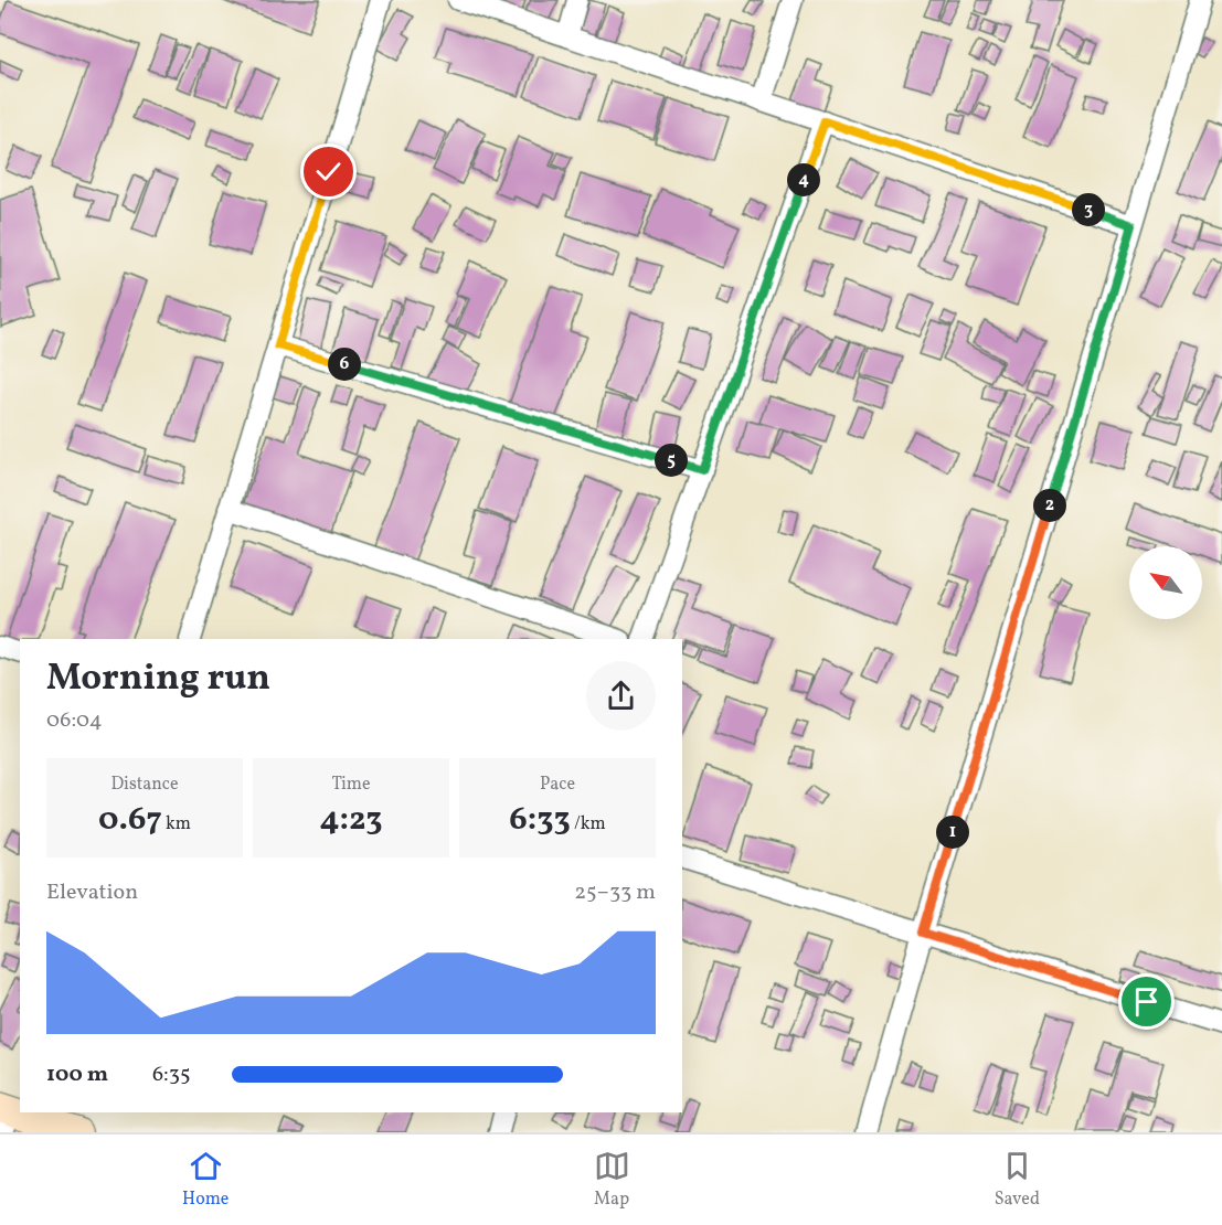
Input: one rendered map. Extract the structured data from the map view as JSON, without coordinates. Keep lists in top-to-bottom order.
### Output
{
  "north": "top left",
  "page": {
    "pins": [
      "4",
      "3",
      "6",
      "5",
      "2",
      "1"
    ],
    "heading": ["Morning run", "06:04"],
    "stats": [
      ["Distance", "0.67 km"],
      ["Time", "4:23"],
      ["Pace", "6:33 /km"]
    ],
    "chart": ["Elevation", "25–33 m"],
    "list": [
      {
        "name": "100 m",
        "note": "6:35"
      }
    ],
    "tabs": ["Home", "Map", "Saved"]
  }
}
